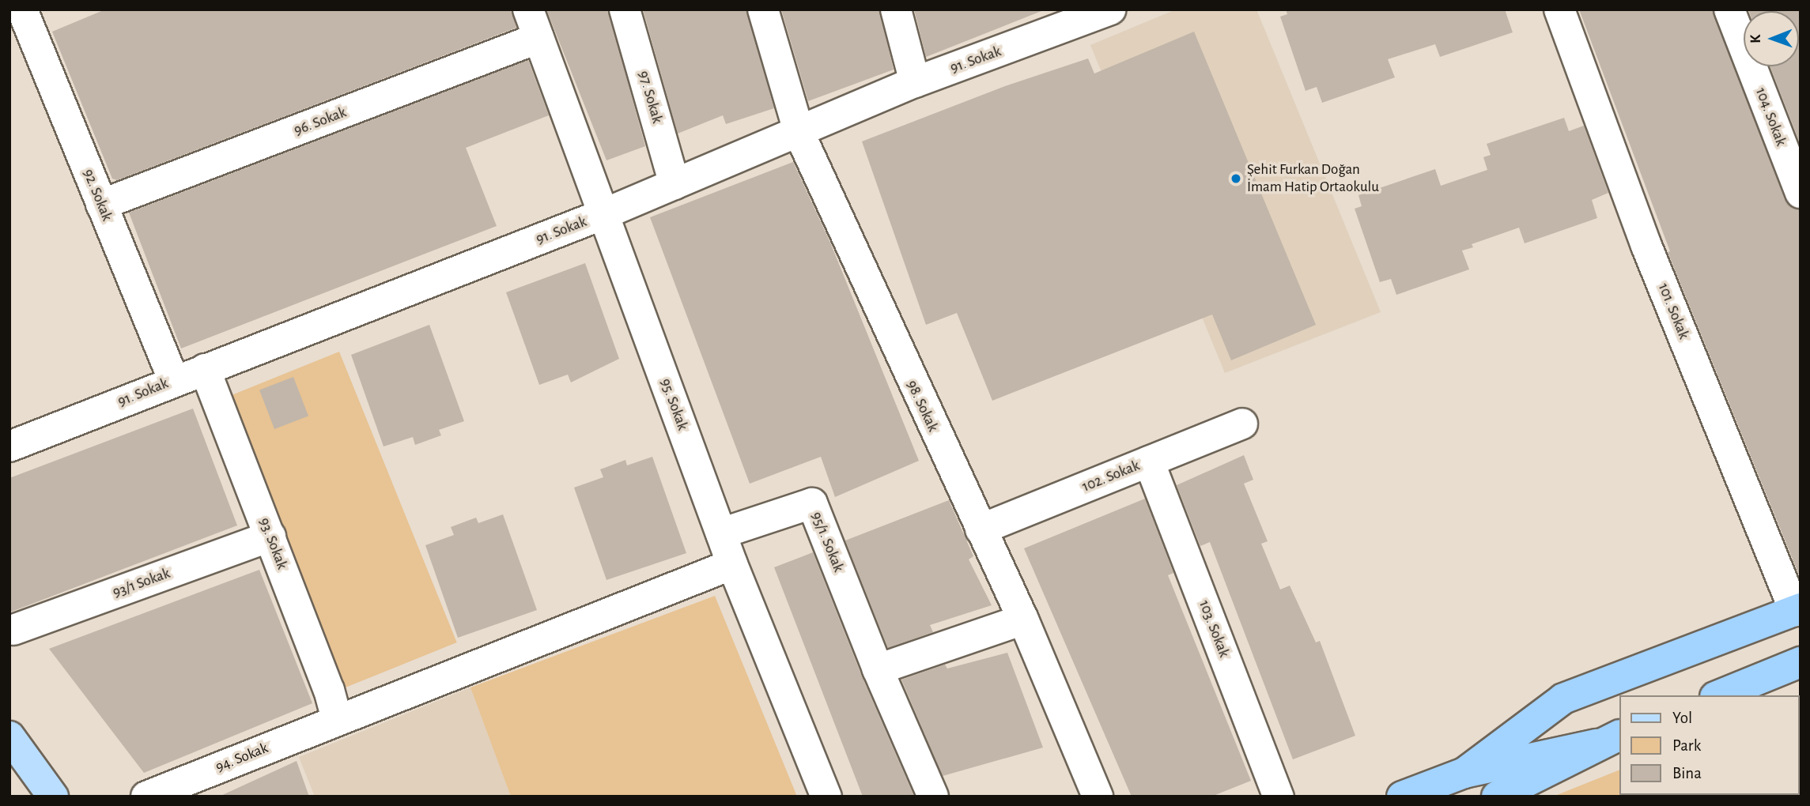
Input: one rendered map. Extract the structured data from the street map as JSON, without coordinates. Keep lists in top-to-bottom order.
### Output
{
  "streets": {
    "street": [
      "91. Sokak",
      "97. Sokak",
      "104. Sokak",
      "96. Sokak",
      "92. Sokak",
      "101. Sokak",
      "95. Sokak",
      "98. Sokak",
      "102. Sokak",
      "95/1. Sokak",
      "93. Sokak",
      "93/1 Sokak",
      "103. Sokak",
      "94. Sokak"
    ]
  },
  "crossings": [
    ["91. Sokak", "97. Sokak"],
    ["91. Sokak", "92. Sokak"],
    ["91. Sokak", "95. Sokak"],
    ["91. Sokak", "98. Sokak"],
    ["91. Sokak", "93. Sokak"],
    ["96. Sokak", "92. Sokak"],
    ["96. Sokak", "95. Sokak"],
    ["95. Sokak", "95/1. Sokak"],
    ["95. Sokak", "94. Sokak"],
    ["98. Sokak", "102. Sokak"],
    ["102. Sokak", "103. Sokak"],
    ["93. Sokak", "93/1 Sokak"],
    ["93. Sokak", "94. Sokak"]
  ],
  "places": ["Şehit Furkan Doğan İmam Hatip Ortaokulu"],
  "legend": ["Yol", "Park", "Bina"],
  "north": "left"
}
